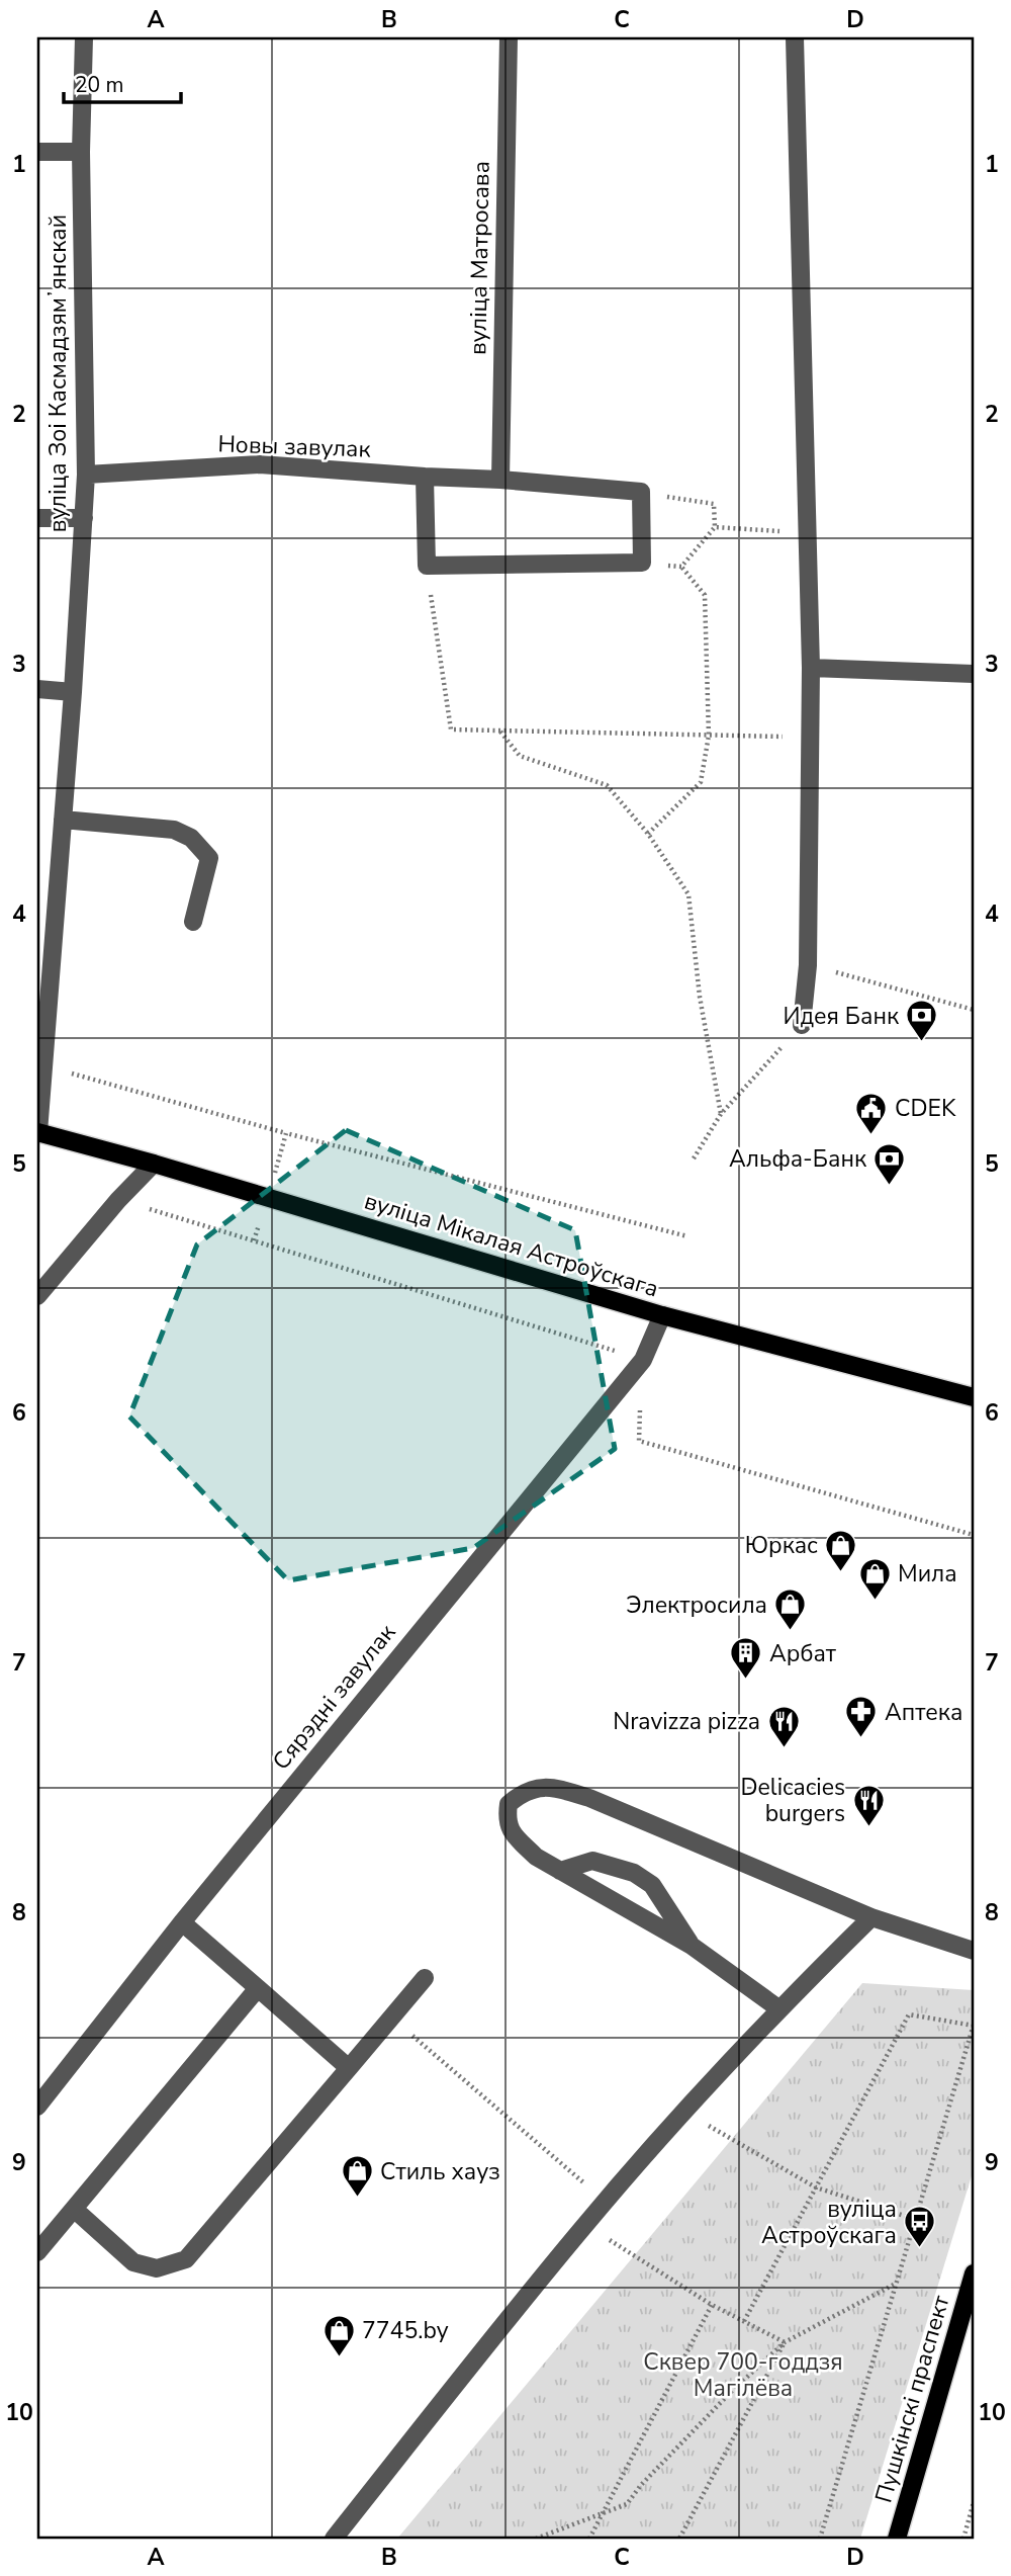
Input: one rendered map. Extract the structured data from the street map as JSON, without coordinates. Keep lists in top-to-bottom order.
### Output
{
  "streets": {
    "main road": ["вуліца Мікалая Астроўскага", "Пушкінскі праспект"],
    "street": [
      "вуліца Матросава",
      "вуліца Зоі Касмадзямʼянскай",
      "Новы завулак",
      "Сярэдні завулак"
    ]
  },
  "crossings": [
    ["вуліца Матросава", "Новы завулак"],
    ["вуліца Зоі Касмадзямʼянскай", "Новы завулак"],
    ["вуліца Зоі Касмадзямʼянскай", "вуліца Мікалая Астроўскага"],
    ["вуліца Мікалая Астроўскага", "Сярэдні завулак"]
  ],
  "parks": ["Сквер 700-годдзя Магілёва"],
  "places": {
    "bank": ["Идея Банк", "Альфа-Банк"],
    "public building": ["CDEK"],
    "shop": [
      "Юркас",
      "Мила",
      "Электросила",
      "Стиль хауз",
      "7745.by"
    ],
    "building": ["Арбат"],
    "pharmacy": ["Аптека"],
    "restaurant": ["Nravizza pizza", "Delicacies burgers"],
    "bus stop": ["вуліца Астроўскага"]
  },
  "scale_bar": "20 m",
  "grid": {
    "columns": [
      "A",
      "B",
      "C",
      "D"
    ],
    "rows": [
      "1",
      "2",
      "3",
      "4",
      "5",
      "6",
      "7",
      "8",
      "9",
      "10"
    ]
  }
}
